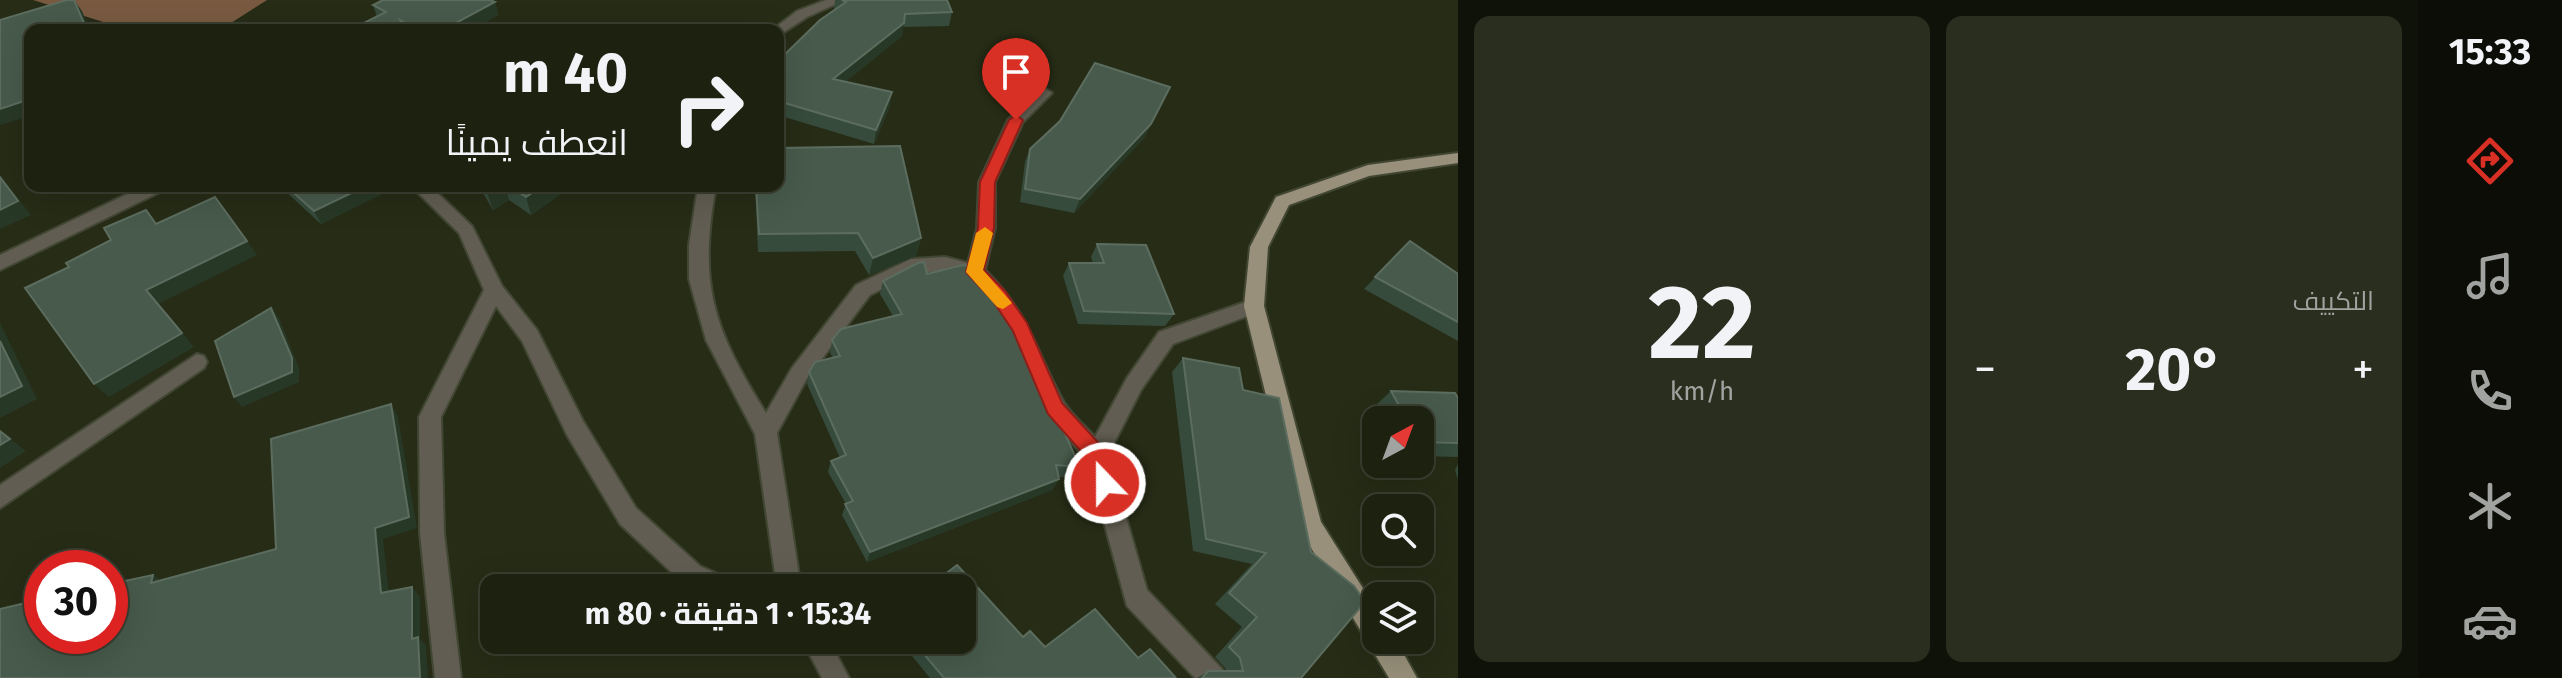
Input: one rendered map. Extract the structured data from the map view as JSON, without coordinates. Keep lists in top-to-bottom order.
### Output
{
  "north": "top right",
  "page": {
    "tabs": "15:33",
    "tile": [
      "التكييف",
      ["22", "km/h"]
    ],
    "turn": ["40 m", "انعطف يمينًا"],
    "heat": ["−", "20°", "+"],
    "limit": "30",
    "trip": "15:34 · 1 دقيقة · 80 m"
  }
}
